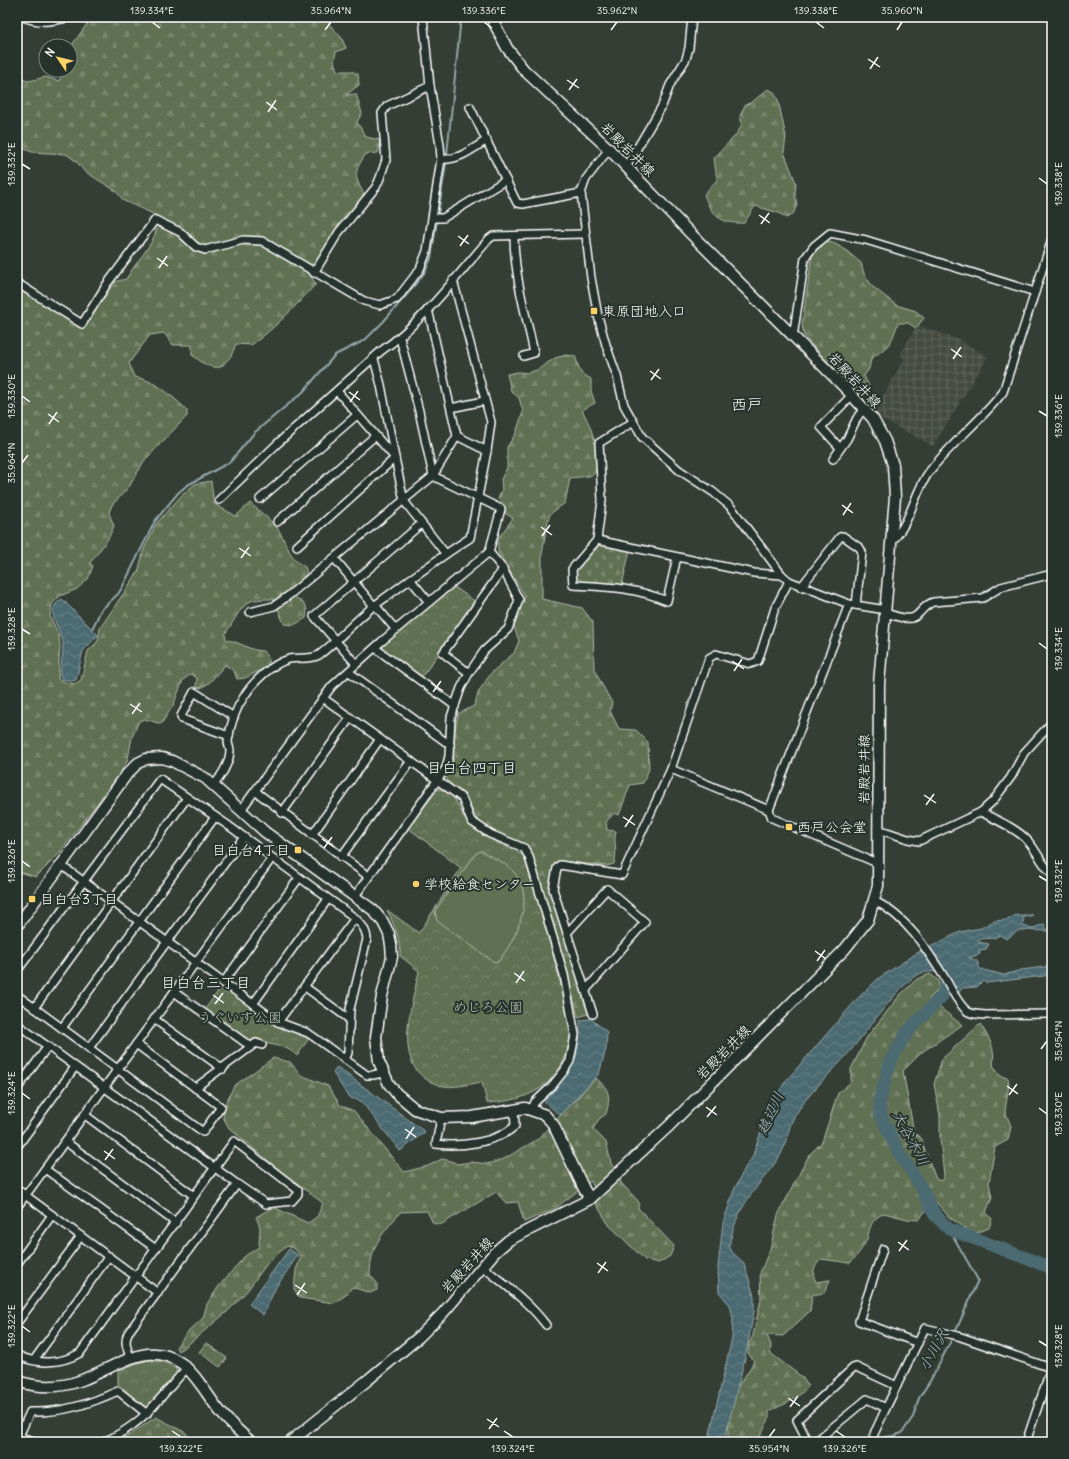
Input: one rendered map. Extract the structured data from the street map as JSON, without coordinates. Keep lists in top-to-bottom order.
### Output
{
  "streets": {
    "main road": ["岩殿岩井線"]
  },
  "districts": ["西戸", "目白台四丁目", "目白台三丁目"],
  "water": ["越辺川", "大谷木川", "小川沢"],
  "parks": ["めじろ公園", "うぐいす公園"],
  "places": {
    "transit": [
      "東原団地入口",
      "西戸公会堂",
      "目白台4丁目",
      "目白台3丁目"
    ],
    "other": ["学校給食センター"]
  },
  "north": "top left",
  "coordinates": [
    "139.334°E",
    "35.964°N",
    "139.336°E",
    "35.962°N",
    "139.338°E",
    "35.960°N",
    "139.332°E",
    "139.330°E",
    "139.328°E",
    "139.326°E",
    "35.954°N",
    "139.324°E",
    "139.322°E"
  ]
}
